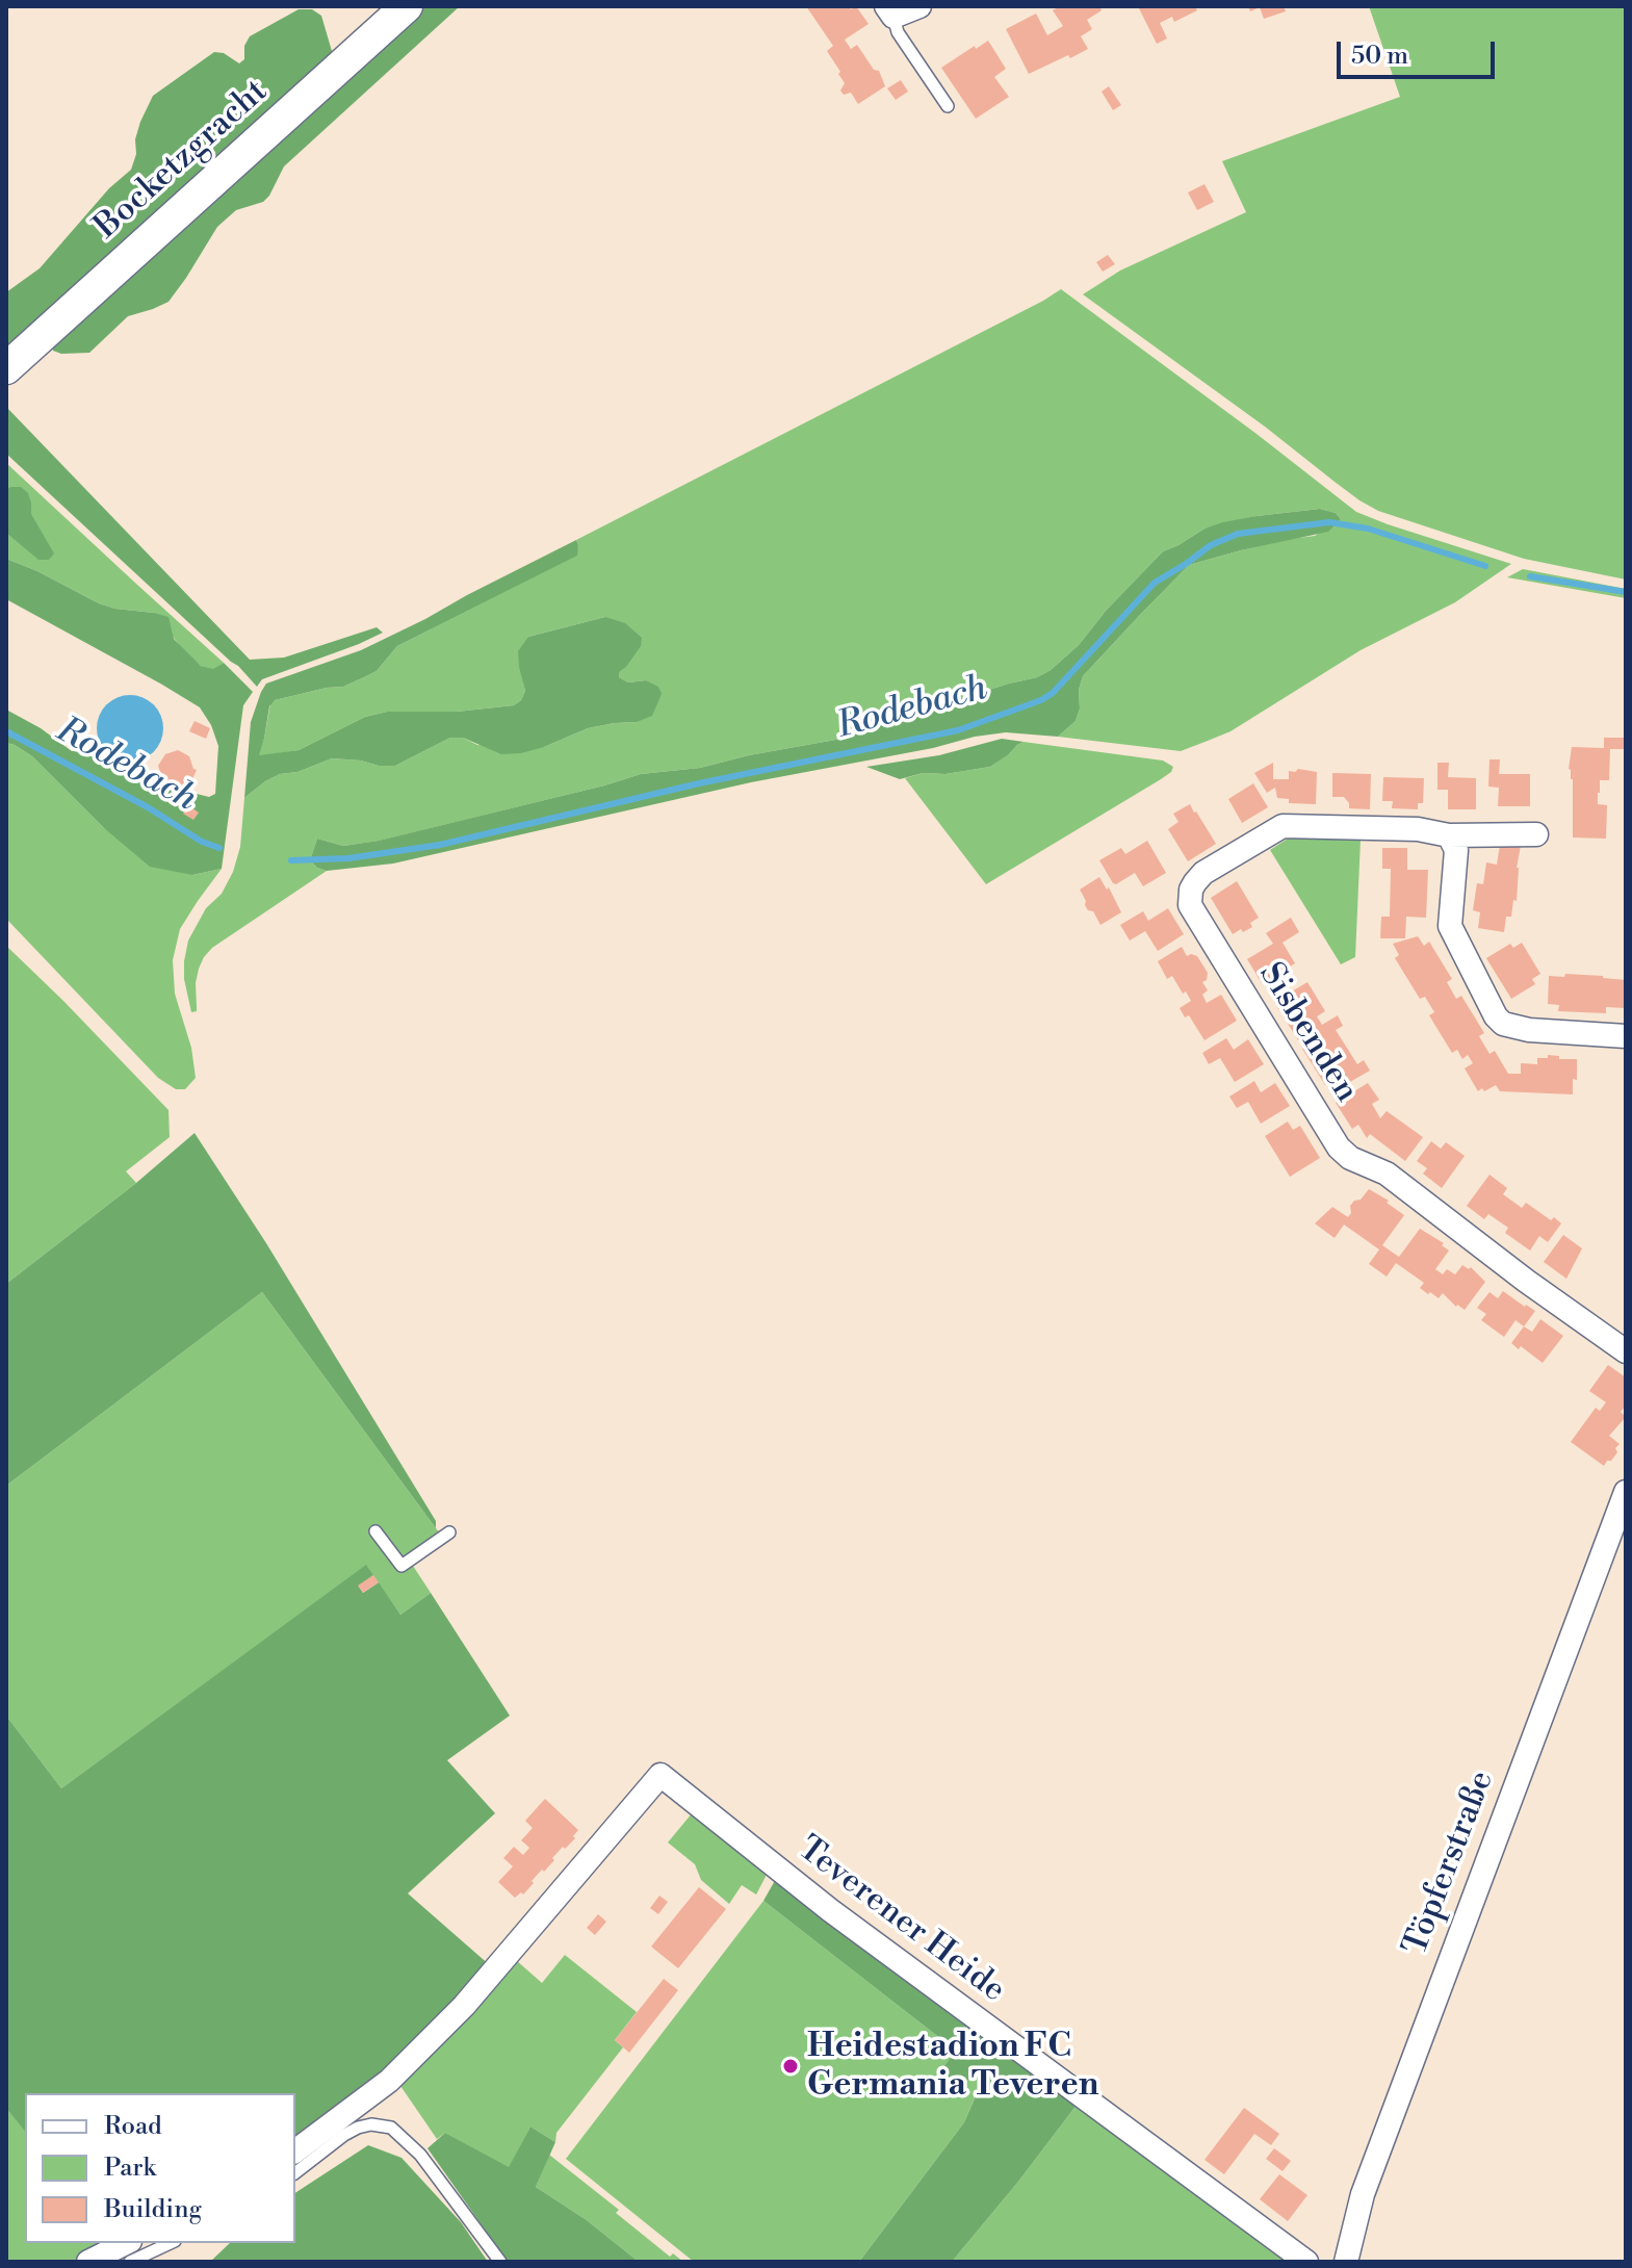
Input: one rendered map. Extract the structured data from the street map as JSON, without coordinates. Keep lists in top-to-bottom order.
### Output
{
  "streets": {
    "street": [
      "Bocketzgracht",
      "Sisbenden",
      "Töpferstraße",
      "Teverener Heide"
    ]
  },
  "water": ["Rodebach"],
  "places": ["Heidestadion FC Germania Teveren"],
  "legend": ["Road", "Park", "Building"],
  "scale_bar": "50 m"
}
